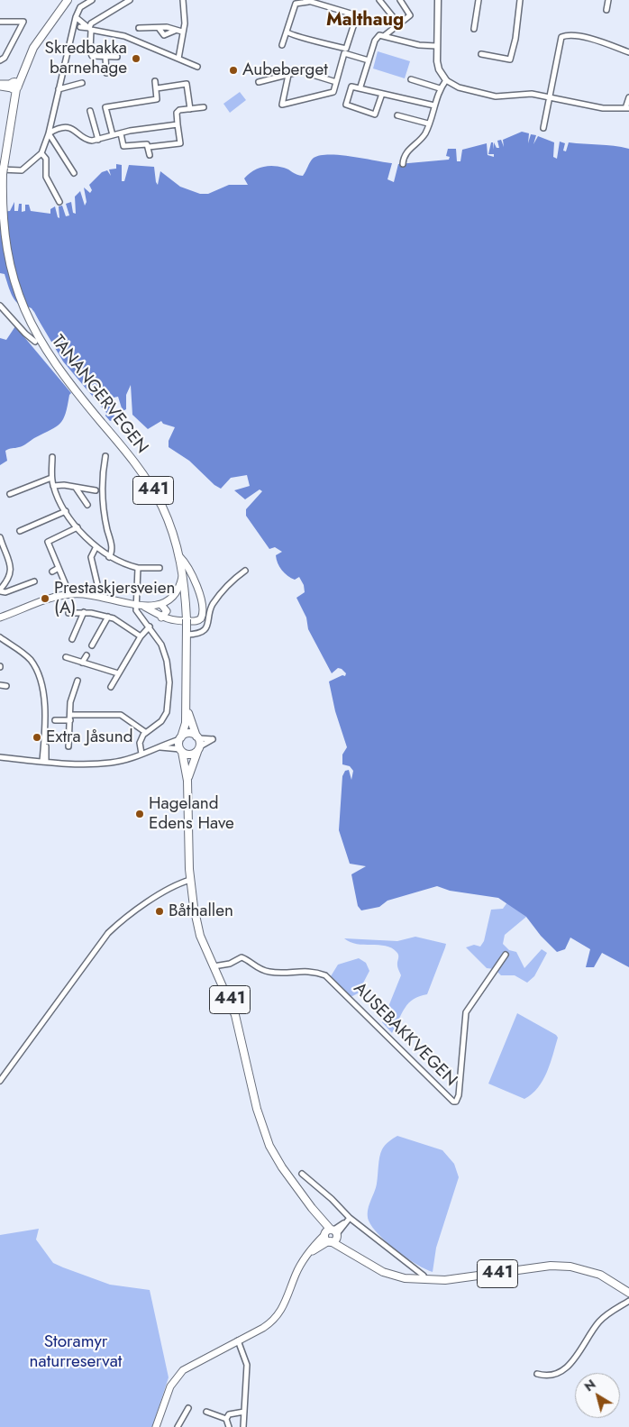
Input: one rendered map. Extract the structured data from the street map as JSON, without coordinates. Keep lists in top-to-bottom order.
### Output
{
  "streets": {
    "main road": ["TANANGERVEGEN", "441"],
    "street": ["AUSEBAKKVEGEN"]
  },
  "crossings": [
    ["TANANGERVEGEN", "441"],
    ["441", "AUSEBAKKVEGEN"]
  ],
  "districts": ["Malthaug"],
  "parks": ["Storamyr naturreservat"],
  "places": [
    "Skredbakka barnehage",
    "Aubeberget",
    "Prestaskjersveien (A)",
    "Extra Jåsund",
    "Hageland Edens Have",
    "Båthallen"
  ],
  "north": "top left"
}
